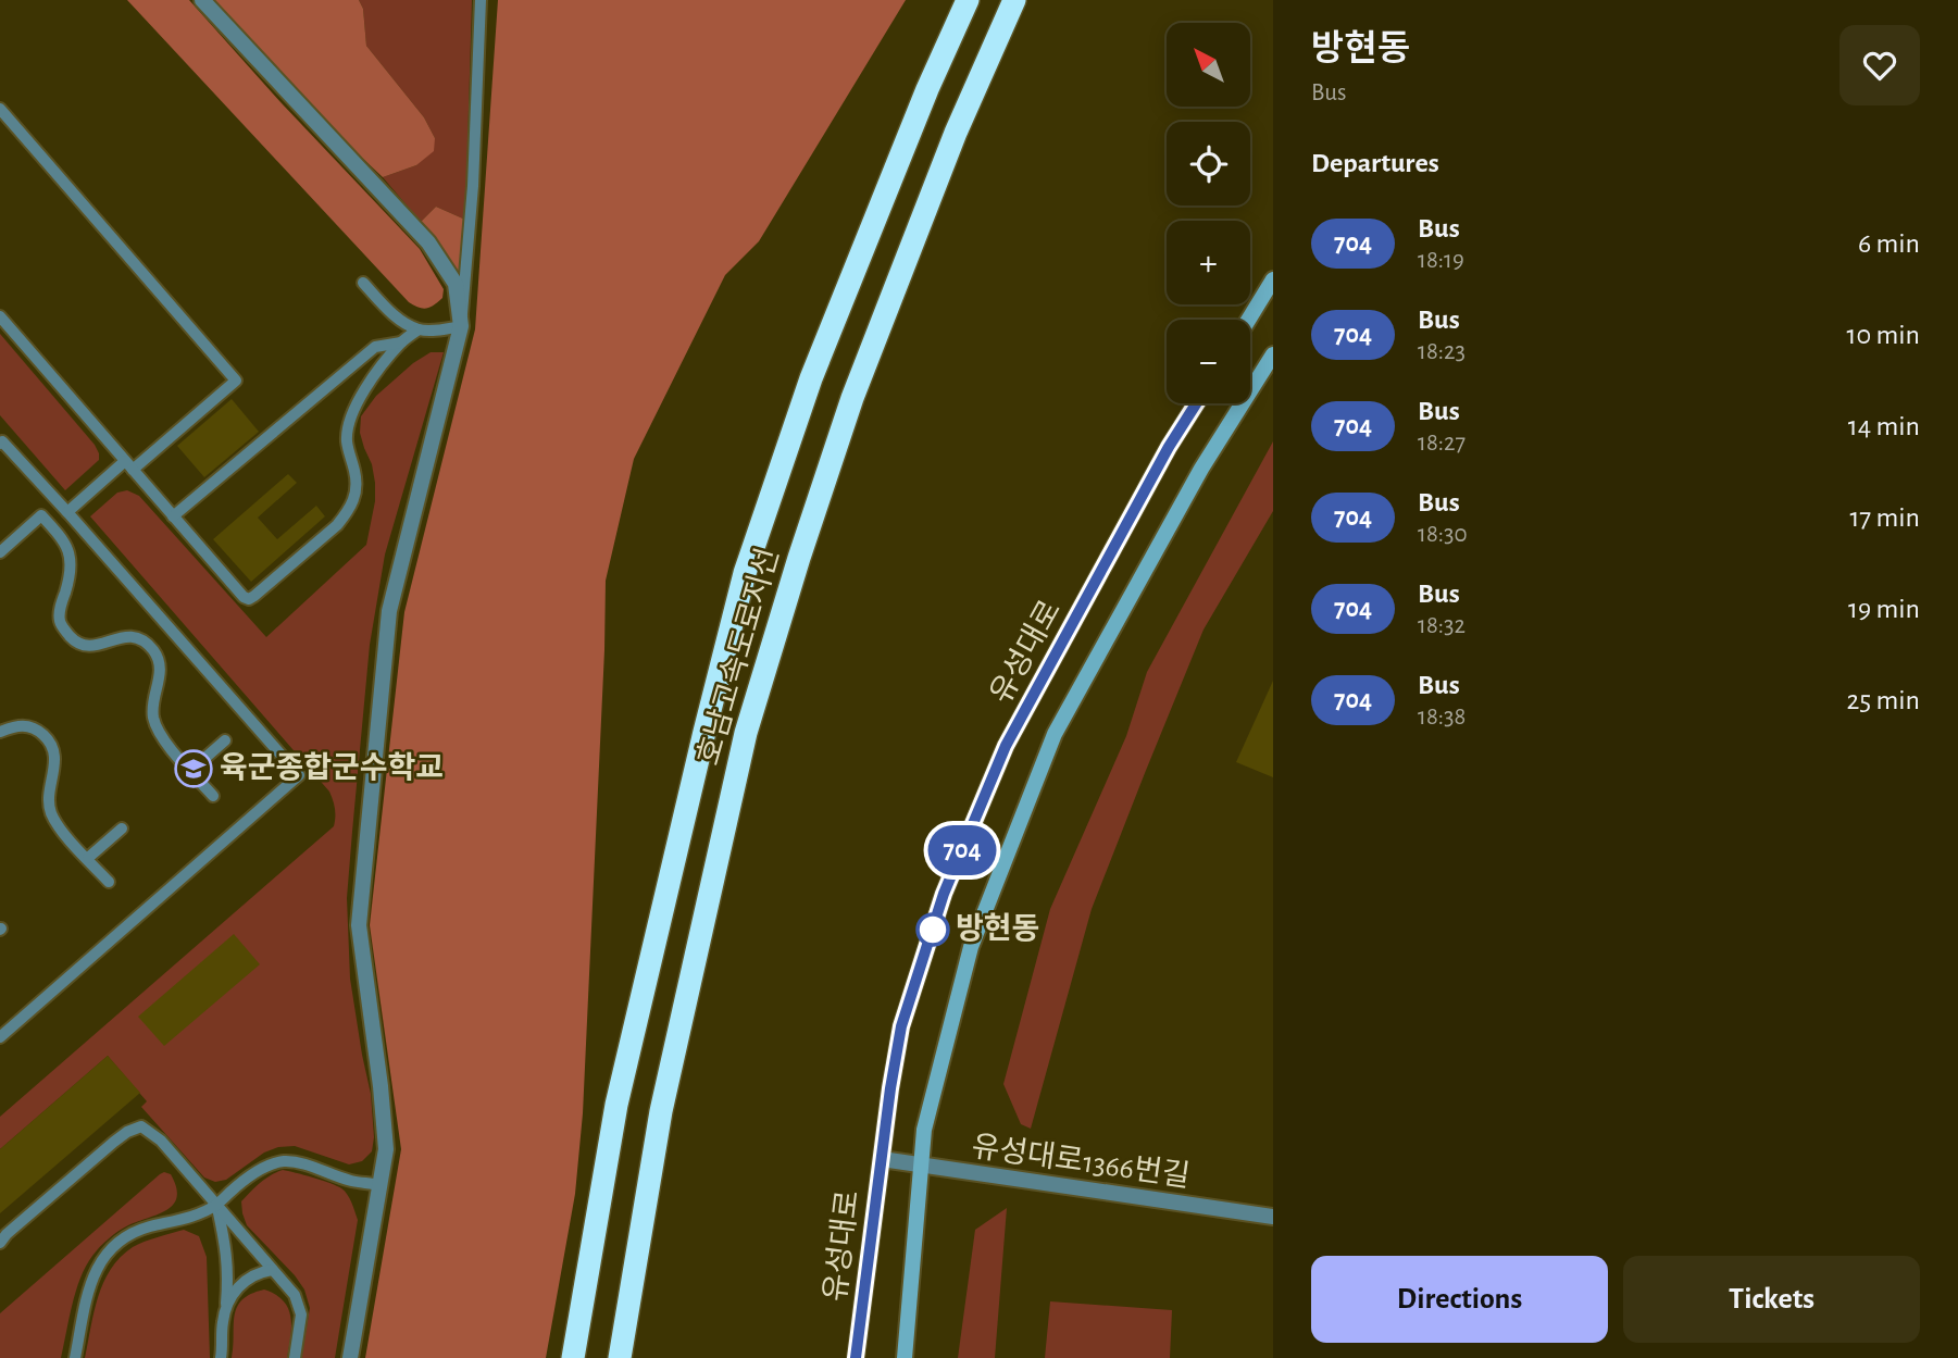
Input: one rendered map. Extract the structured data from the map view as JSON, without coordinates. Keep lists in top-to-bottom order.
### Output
{
  "streets": {
    "highway": ["호남고속도로지선"],
    "main road": ["유성대로"],
    "street": ["유성대로1366번길"]
  },
  "crossings": [
    ["유성대로", "유성대로1366번길"]
  ],
  "places": {
    "school or university": ["육군종합군수학교"],
    "other": ["방현동"]
  },
  "lines": ["bus line 704"],
  "north": "top left",
  "page": {
    "on_map": "704",
    "heading": [
      ["방현동", "Bus"],
      "Departures"
    ],
    "map_buttons": ["+", "−"],
    "list": [
      {
        "mark": "704",
        "name": "Bus",
        "note": "18:19",
        "value": "6 min"
      },
      {
        "mark": "704",
        "name": "Bus",
        "note": "18:23",
        "value": "10 min"
      },
      {
        "mark": "704",
        "name": "Bus",
        "note": "18:27",
        "value": "14 min"
      },
      {
        "mark": "704",
        "name": "Bus",
        "note": "18:30",
        "value": "17 min"
      },
      {
        "mark": "704",
        "name": "Bus",
        "note": "18:32",
        "value": "19 min"
      },
      {
        "mark": "704",
        "name": "Bus",
        "note": "18:38",
        "value": "25 min"
      }
    ],
    "buttons": ["Directions", "Tickets"]
  }
}
